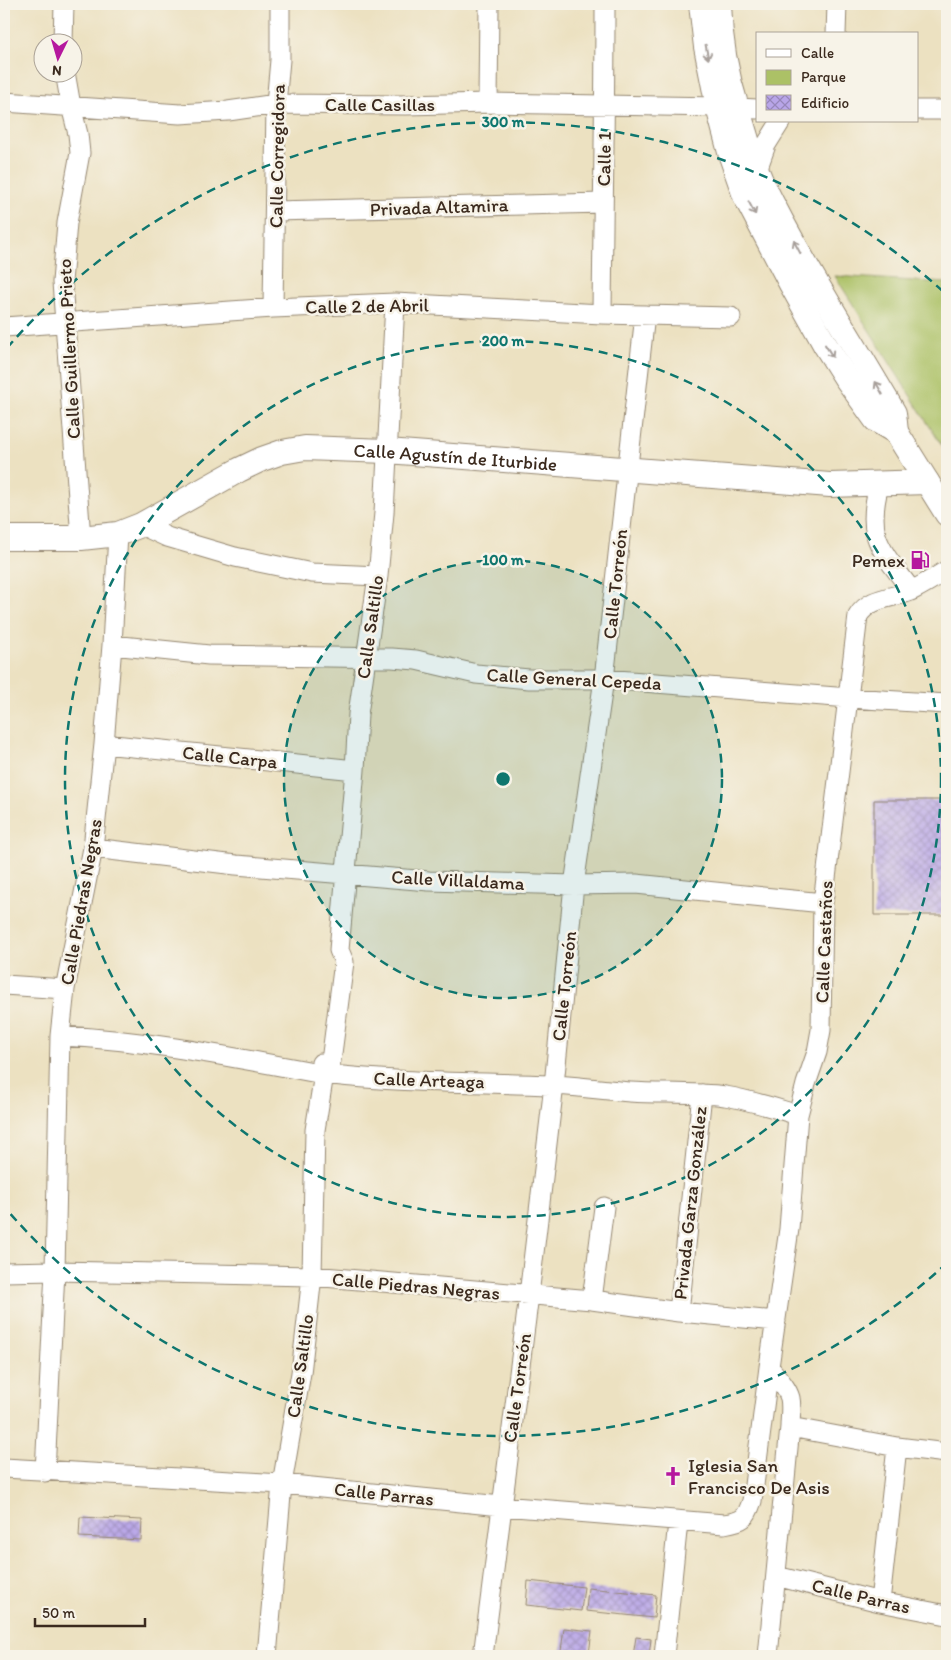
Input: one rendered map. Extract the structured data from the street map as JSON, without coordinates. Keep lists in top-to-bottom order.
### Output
{
  "streets": {
    "main road": ["Calle Agustín de Iturbide"],
    "street": [
      "Calle Casillas",
      "Calle Corregidora",
      "Calle 1",
      "Privada Altamira",
      "Calle 2 de Abril",
      "Calle Guillermo Prieto",
      "Calle Torreón",
      "Calle Saltillo",
      "Calle General Cepeda",
      "Calle Carpa",
      "Calle Villaldama",
      "Calle Piedras Negras",
      "Calle Castaños",
      "Calle Arteaga",
      "Privada Garza González",
      "Calle Parras"
    ]
  },
  "crossings": [
    ["Calle Casillas", "Calle Corregidora"],
    ["Calle Casillas", "Calle 1"],
    ["Calle Casillas", "Calle Guillermo Prieto"],
    ["Calle Corregidora", "Privada Altamira"],
    ["Calle Corregidora", "Calle 2 de Abril"],
    ["Calle 1", "Privada Altamira"],
    ["Calle 1", "Calle 2 de Abril"],
    ["Calle 2 de Abril", "Calle Guillermo Prieto"],
    ["Calle 2 de Abril", "Calle Torreón"],
    ["Calle 2 de Abril", "Calle Saltillo"],
    ["Calle Guillermo Prieto", "Calle Agustín de Iturbide"],
    ["Calle Agustín de Iturbide", "Calle Torreón"],
    ["Calle Agustín de Iturbide", "Calle Saltillo"],
    ["Calle Agustín de Iturbide", "Calle Piedras Negras"],
    ["Calle Torreón", "Calle General Cepeda"],
    ["Calle Torreón", "Calle Villaldama"],
    ["Calle Torreón", "Calle Piedras Negras"],
    ["Calle Torreón", "Calle Arteaga"],
    ["Calle Torreón", "Calle Parras"],
    ["Calle Saltillo", "Calle General Cepeda"],
    ["Calle Saltillo", "Calle Carpa"],
    ["Calle Saltillo", "Calle Villaldama"],
    ["Calle Saltillo", "Calle Piedras Negras"],
    ["Calle Saltillo", "Calle Arteaga"],
    ["Calle Saltillo", "Calle Parras"],
    ["Calle General Cepeda", "Calle Piedras Negras"],
    ["Calle General Cepeda", "Calle Castaños"],
    ["Calle Carpa", "Calle Piedras Negras"],
    ["Calle Villaldama", "Calle Piedras Negras"],
    ["Calle Villaldama", "Calle Castaños"],
    ["Calle Piedras Negras", "Calle Castaños"],
    ["Calle Piedras Negras", "Calle Arteaga"],
    ["Calle Piedras Negras", "Privada Garza González"],
    ["Calle Piedras Negras", "Calle Parras"],
    ["Calle Castaños", "Calle Arteaga"],
    ["Calle Castaños", "Calle Parras"],
    ["Calle Arteaga", "Privada Garza González"]
  ],
  "places": {
    "fuel station": ["Pemex"],
    "church": ["Iglesia San Francisco De Asis"]
  },
  "legend": ["Calle", "Parque", "Edificio"],
  "scale_bar": "50 m",
  "north": "bottom",
  "rings": ["300 m", "200 m", "100 m"]
}
